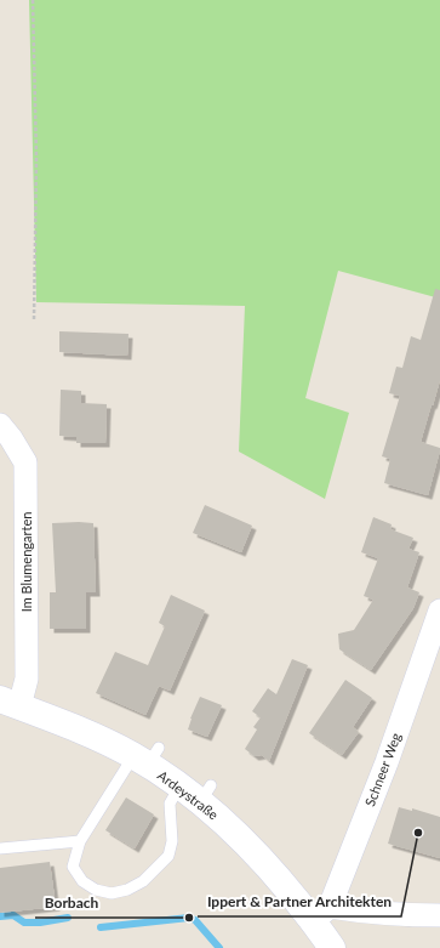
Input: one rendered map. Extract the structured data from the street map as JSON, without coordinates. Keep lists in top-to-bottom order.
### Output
{
  "streets": {
    "main road": ["Ardeystraße"],
    "street": ["Im Blumengarten", "Schneer Weg"]
  },
  "crossings": [
    ["Im Blumengarten", "Ardeystraße"],
    ["Schneer Weg", "Ardeystraße"]
  ],
  "places": ["Ippert & Partner Architekten", "Borbach"]
}
